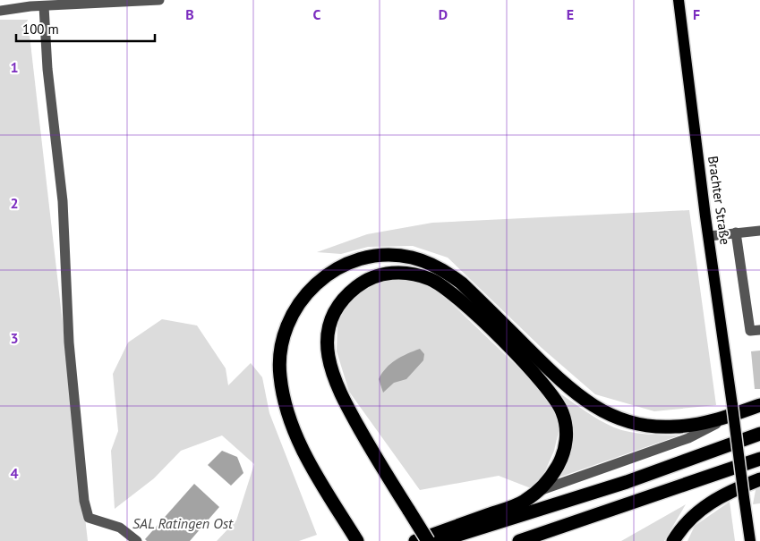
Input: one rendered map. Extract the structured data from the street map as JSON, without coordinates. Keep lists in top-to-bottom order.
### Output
{
  "streets": {
    "main road": ["Brachter Straße"]
  },
  "water": ["SAL Ratingen Ost"],
  "scale_bar": "100 m",
  "grid": {
    "columns": [
      "B",
      "C",
      "D",
      "E",
      "F"
    ],
    "rows": [
      "1",
      "2",
      "3",
      "4"
    ]
  }
}
